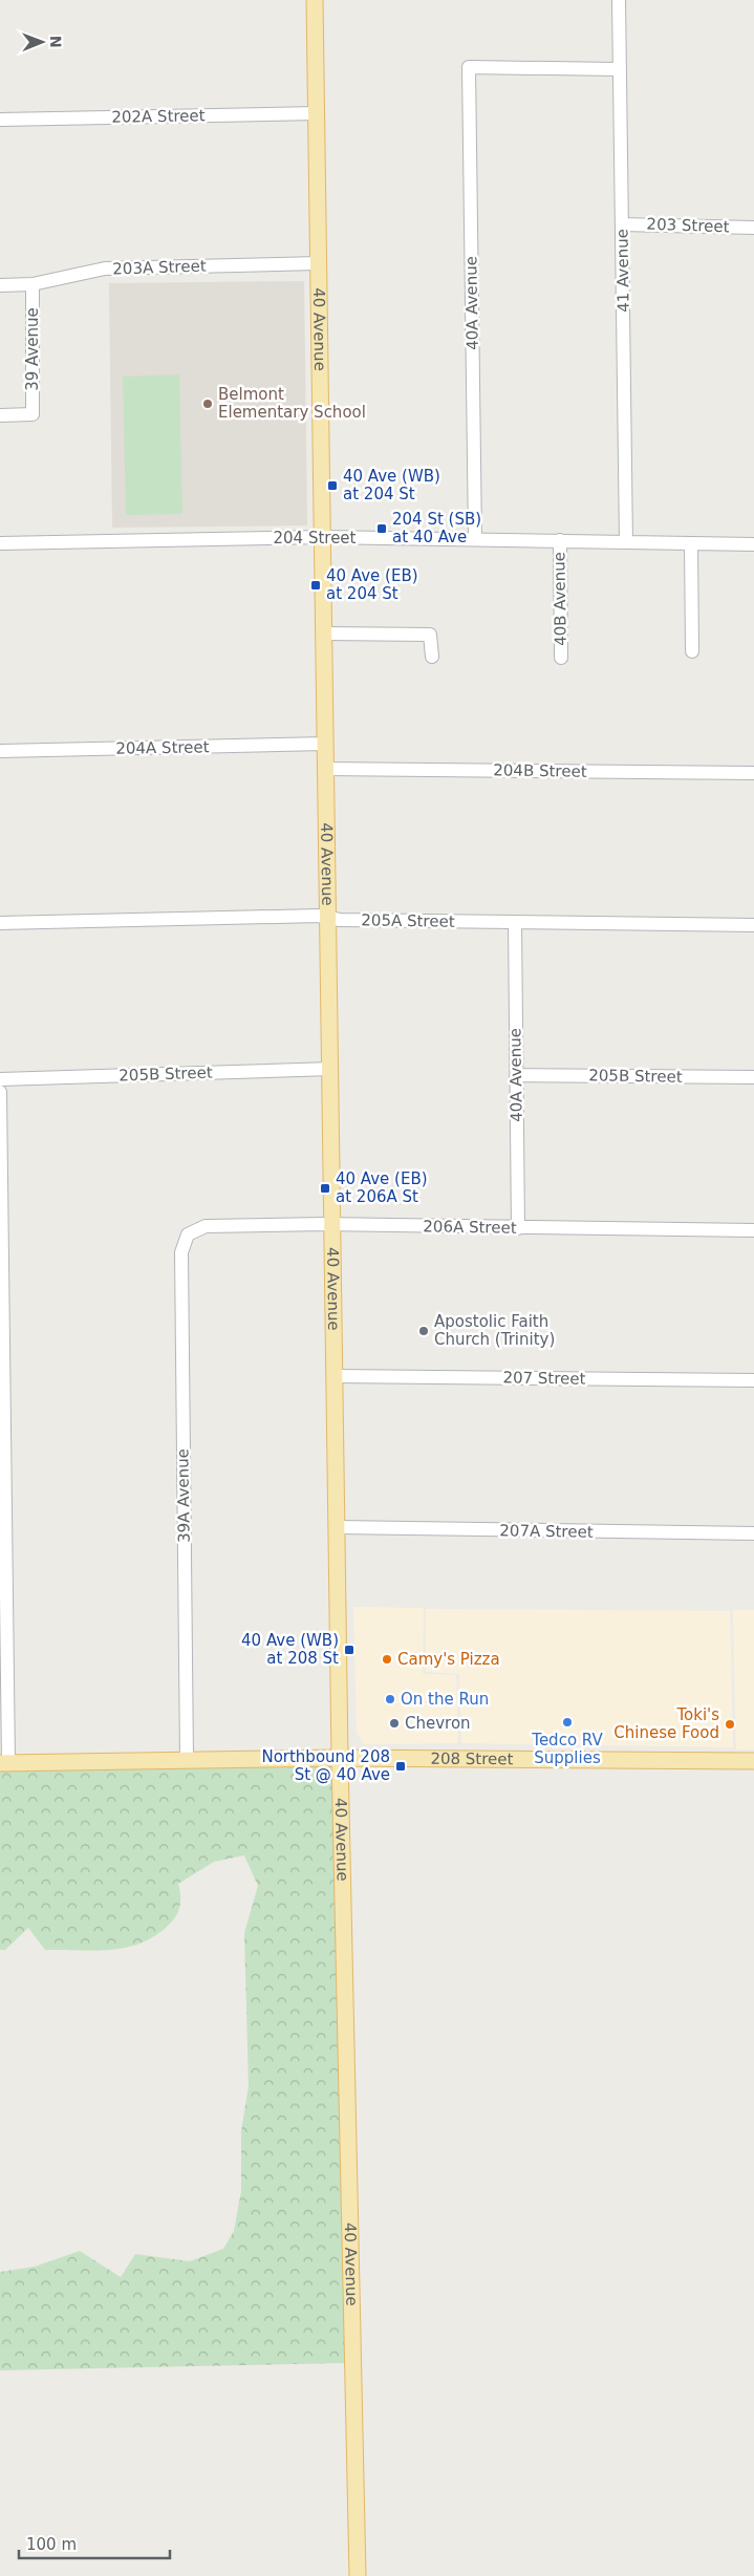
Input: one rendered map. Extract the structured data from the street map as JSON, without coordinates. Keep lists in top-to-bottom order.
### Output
{
  "streets": {
    "main road": ["40 Avenue", "208 Street"],
    "street": [
      "202A Street",
      "203 Street",
      "203A Street",
      "41 Avenue",
      "40A Avenue",
      "39 Avenue",
      "204 Street",
      "40B Avenue",
      "204A Street",
      "204B Street",
      "205A Street",
      "205B Street",
      "206A Street",
      "207 Street",
      "39A Avenue",
      "207A Street"
    ]
  },
  "crossings": [
    ["202A Street", "40 Avenue"],
    ["203 Street", "41 Avenue"],
    ["203A Street", "40 Avenue"],
    ["203A Street", "39 Avenue"],
    ["41 Avenue", "40A Avenue"],
    ["41 Avenue", "204 Street"],
    ["40A Avenue", "204 Street"],
    ["40A Avenue", "205A Street"],
    ["40A Avenue", "205B Street"],
    ["40A Avenue", "206A Street"],
    ["40 Avenue", "204 Street"],
    ["40 Avenue", "204A Street"],
    ["40 Avenue", "204B Street"],
    ["40 Avenue", "205A Street"],
    ["40 Avenue", "205B Street"],
    ["40 Avenue", "206A Street"],
    ["40 Avenue", "207 Street"],
    ["40 Avenue", "207A Street"],
    ["40 Avenue", "208 Street"],
    ["204 Street", "40B Avenue"],
    ["206A Street", "39A Avenue"],
    ["39A Avenue", "208 Street"]
  ],
  "places": {
    "other": [
      "Belmont Elementary School",
      "Apostolic Faith Church (Trinity)",
      "Camy's Pizza",
      "On the Run",
      "Tedco RV Supplies",
      "Chevron",
      "Toki's Chinese Food"
    ],
    "transit": [
      "40 Ave (WB) at 204 St",
      "204 St (SB) at 40 Ave",
      "40 Ave (EB) at 204 St",
      "40 Ave (EB) at 206A St",
      "40 Ave (WB) at 208 St",
      "Northbound 208 St @ 40 Ave"
    ]
  },
  "scale_bar": "100 m",
  "north": "right"
}
